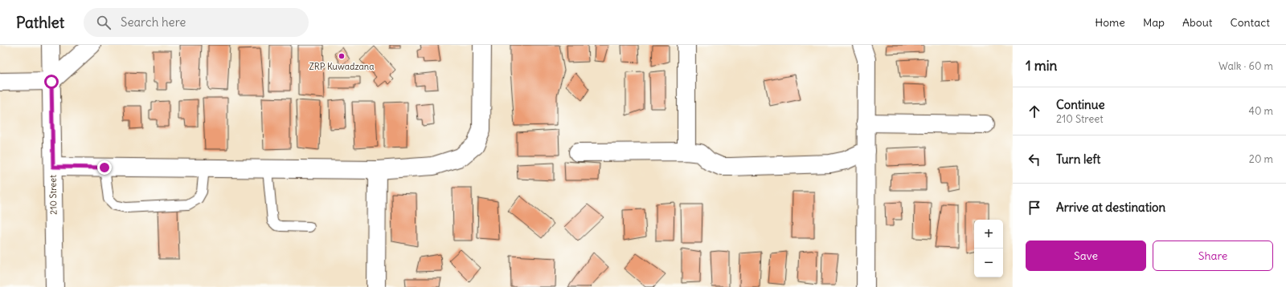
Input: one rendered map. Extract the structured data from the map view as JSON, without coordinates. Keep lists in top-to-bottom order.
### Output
{
  "streets": {
    "street": ["210 Street"]
  },
  "places": ["ZRP Kuwadzana"],
  "page": {
    "header": "Pathlet",
    "search": "Search here",
    "nav": [
      "Home",
      "Map",
      "About",
      "Contact"
    ],
    "heading": ["1 min", "Walk · 60 m"],
    "list": [
      ["Continue", "210 Street", "40 m"],
      ["Turn left", "20 m"],
      "Arrive at destination"
    ],
    "map_buttons": ["+", "−"],
    "buttons": ["Save", "Share"]
  }
}
